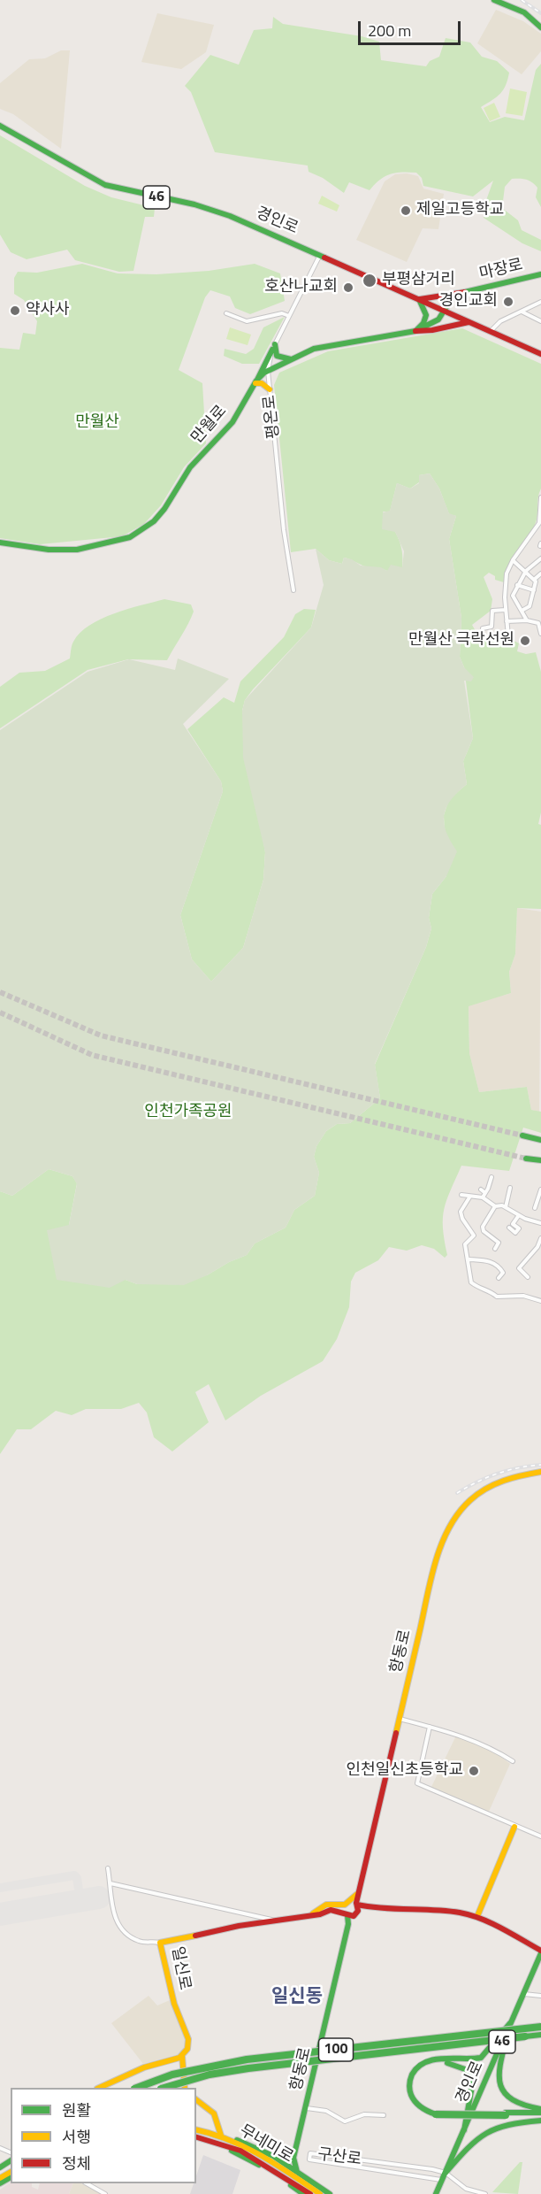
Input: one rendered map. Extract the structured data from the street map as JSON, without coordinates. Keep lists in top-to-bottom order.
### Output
{
  "streets": {
    "main road": [
      "46",
      "경인로",
      "마장로",
      "만월로",
      "항동로",
      "일신로",
      "100",
      "무네미로"
    ],
    "street": ["평온로", "구산로"]
  },
  "crossings": [
    ["경인로", "마장로"],
    ["경인로", "평온로"],
    ["경인로", "만월로"],
    ["경인로", "일신로"],
    ["경인로", "구산로"],
    ["마장로", "만월로"],
    ["평온로", "만월로"],
    ["항동로", "일신로"]
  ],
  "districts": ["일신동"],
  "parks": ["만월산", "인천가족공원"],
  "places": [
    "제일고등학교",
    "부평삼거리",
    "호산나교회",
    "경인교회",
    "약사사",
    "만월산 극락선원",
    "인천일신초등학교"
  ],
  "legend": ["원활", "서행", "정체"],
  "scale_bar": "200 m"
}
